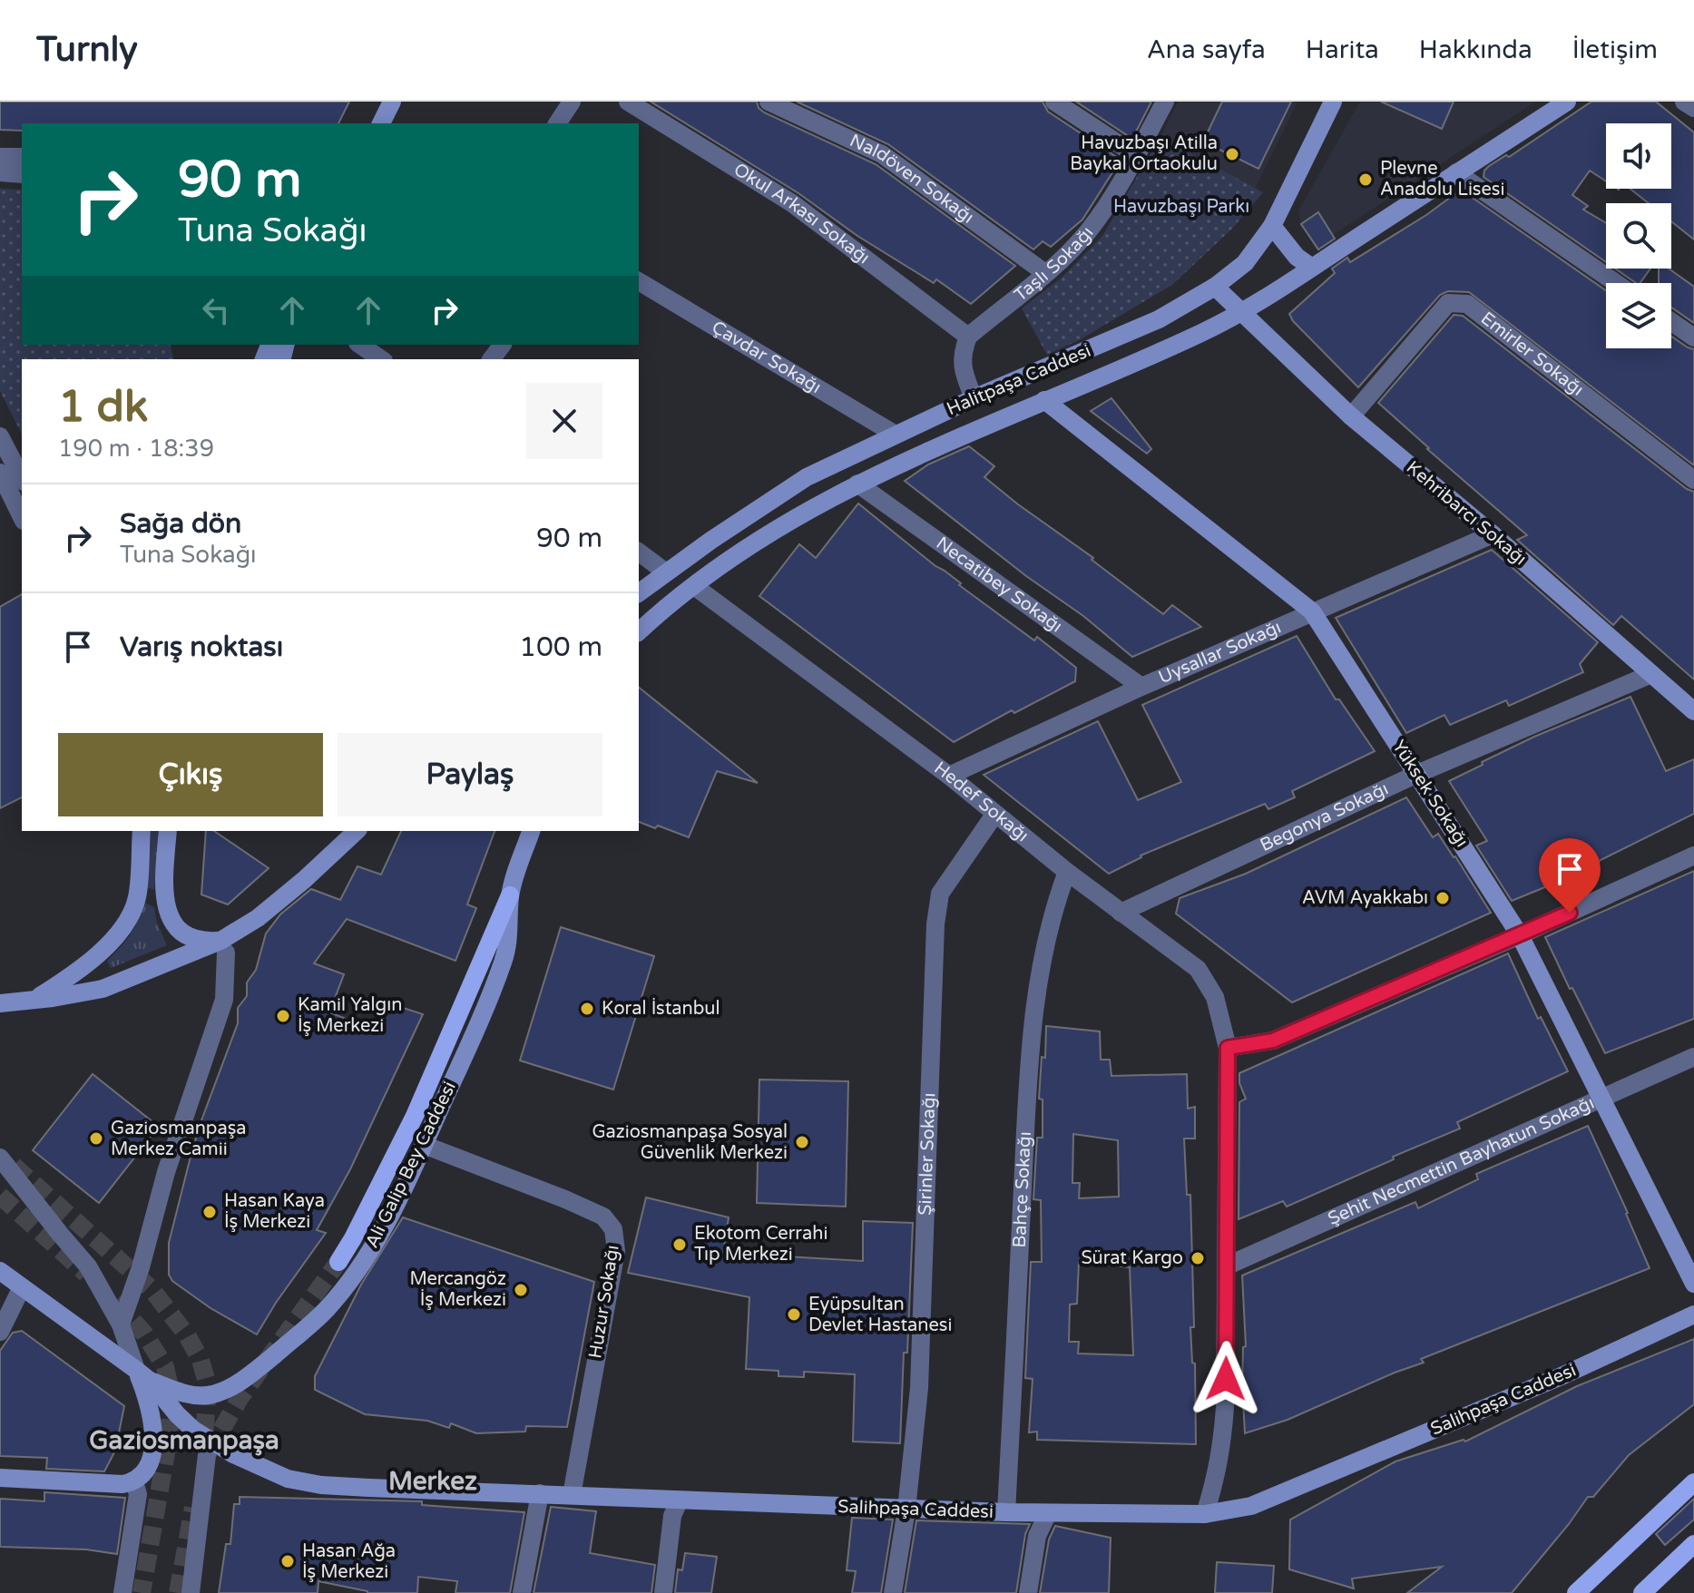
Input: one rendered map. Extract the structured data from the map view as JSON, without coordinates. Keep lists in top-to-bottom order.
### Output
{
  "streets": {
    "main road": [
      "Halitpaşa Caddesi",
      "Kehribarcı Sokağı",
      "Yüksek Sokağı",
      "Ali Galip Bey Caddesi",
      "Salihpaşa Caddesi"
    ],
    "street": [
      "Naldöven Sokağı",
      "Okul Arkası Sokağı",
      "Taşlı Sokağı",
      "Emirler Sokağı",
      "Çavdar Sokağı",
      "Necatibey Sokağı",
      "Uysallar Sokağı",
      "Hedef Sokağı",
      "Begonya Sokağı",
      "Şirinler Sokağı",
      "Şehit Necmettin Bayhatun Sokağı",
      "Bahçe Sokağı",
      "Huzur Sokağı"
    ]
  },
  "crossings": [
    ["Naldöven Sokağı", "Taşlı Sokağı"],
    ["Okul Arkası Sokağı", "Taşlı Sokağı"],
    ["Emirler Sokağı", "Kehribarcı Sokağı"],
    ["Çavdar Sokağı", "Halitpaşa Caddesi"],
    ["Halitpaşa Caddesi", "Kehribarcı Sokağı"],
    ["Halitpaşa Caddesi", "Necatibey Sokağı"],
    ["Halitpaşa Caddesi", "Yüksek Sokağı"],
    ["Halitpaşa Caddesi", "Hedef Sokağı"],
    ["Kehribarcı Sokağı", "Uysallar Sokağı"],
    ["Kehribarcı Sokağı", "Begonya Sokağı"],
    ["Necatibey Sokağı", "Uysallar Sokağı"],
    ["Uysallar Sokağı", "Yüksek Sokağı"],
    ["Uysallar Sokağı", "Hedef Sokağı"],
    ["Yüksek Sokağı", "Begonya Sokağı"],
    ["Yüksek Sokağı", "Şehit Necmettin Bayhatun Sokağı"],
    ["Hedef Sokağı", "Begonya Sokağı"],
    ["Hedef Sokağı", "Şirinler Sokağı"],
    ["Hedef Sokağı", "Şehit Necmettin Bayhatun Sokağı"],
    ["Hedef Sokağı", "Bahçe Sokağı"],
    ["Hedef Sokağı", "Salihpaşa Caddesi"],
    ["Şirinler Sokağı", "Salihpaşa Caddesi"],
    ["Ali Galip Bey Caddesi", "Huzur Sokağı"],
    ["Ali Galip Bey Caddesi", "Salihpaşa Caddesi"],
    ["Bahçe Sokağı", "Salihpaşa Caddesi"],
    ["Huzur Sokağı", "Salihpaşa Caddesi"]
  ],
  "districts": ["Gaziosmanpaşa", "Merkez"],
  "parks": ["Havuzbaşı Parkı"],
  "places": [
    "Havuzbaşı Atilla Baykal Ortaokulu",
    "Plevne Anadolu Lisesi",
    "AVM Ayakkabı",
    "Koral İstanbul",
    "Kamil Yalgın İş Merkezi",
    "Gaziosmanpaşa Merkez Camii",
    "Gaziosmanpaşa Sosyal Güvenlik Merkezi",
    "Hasan Kaya İş Merkezi",
    "Ekotom Cerrahi Tıp Merkezi",
    "Sürat Kargo",
    "Mercangöz İş Merkezi",
    "Eyüpsultan Devlet Hastanesi",
    "Hasan Ağa İş Merkezi"
  ],
  "page": {
    "header": "Turnly",
    "nav": [
      "Ana sayfa",
      "Harita",
      "Hakkında",
      "İletişim"
    ],
    "turn": ["90 m", "Tuna Sokağı"],
    "heading": ["1 dk", "190 m · 18:39"],
    "list": [
      {
        "name": "Sağa dön",
        "note": "Tuna Sokağı",
        "value": "90 m"
      },
      {
        "name": "Varış noktası",
        "value": "100 m"
      }
    ],
    "buttons": ["Çıkış", "Paylaş"]
  }
}
